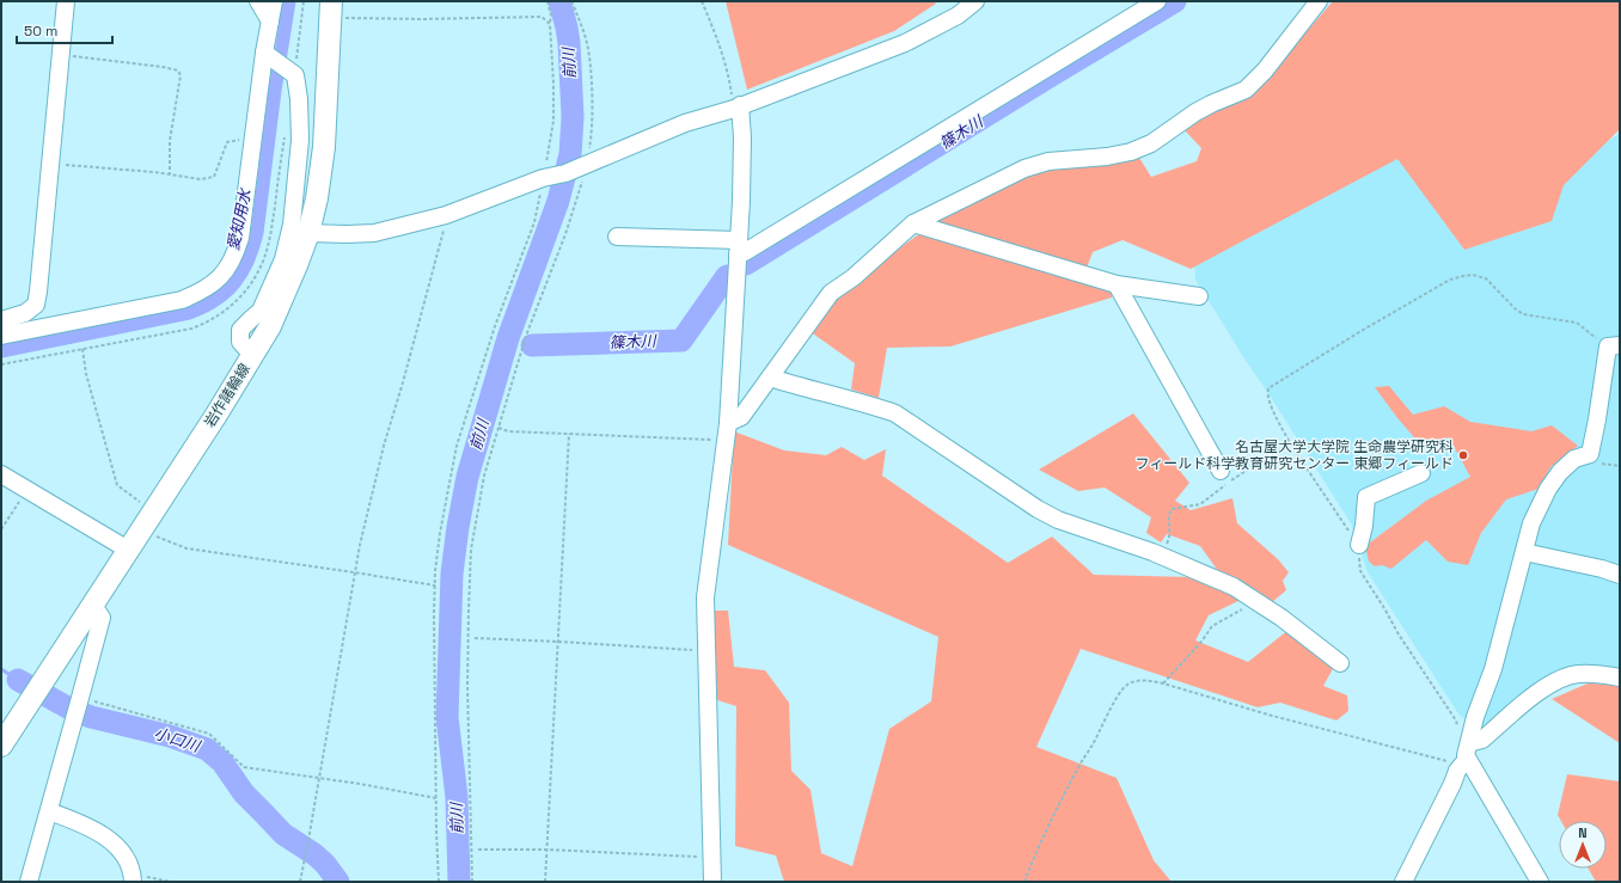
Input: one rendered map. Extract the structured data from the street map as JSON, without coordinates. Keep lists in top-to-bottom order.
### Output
{
  "streets": {
    "main road": ["岩作諸輪線"]
  },
  "water": [
    "前川",
    "篠木川",
    "愛知用水",
    "小口川"
  ],
  "places": ["名古屋大学大学院 生命農学研究科 フィールド科学教育研究センター 東郷フィールド"],
  "scale_bar": "50 m",
  "north": "top"
}
